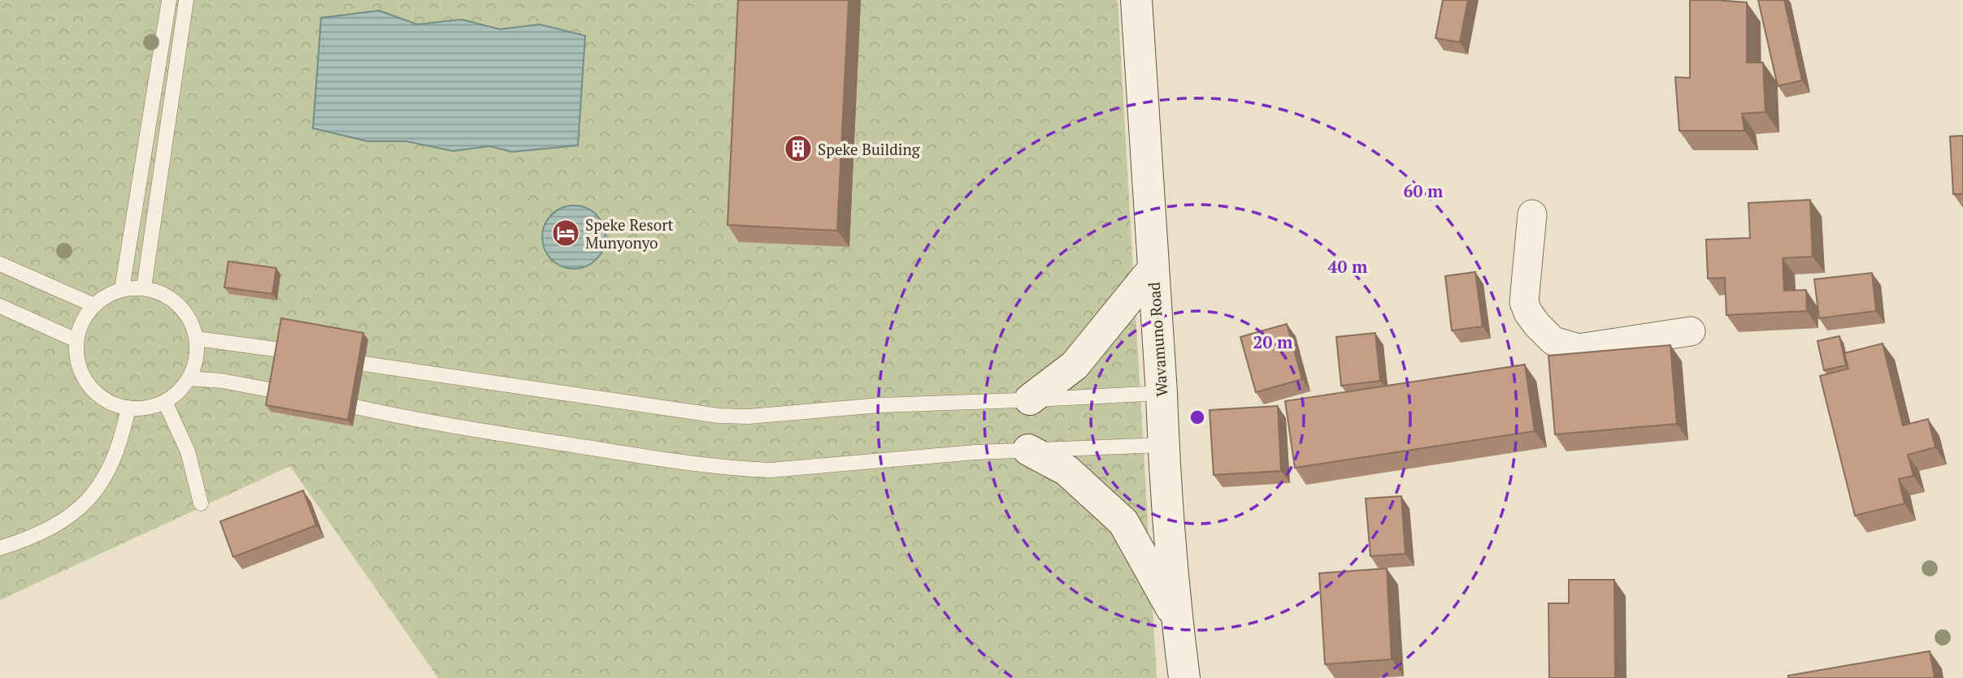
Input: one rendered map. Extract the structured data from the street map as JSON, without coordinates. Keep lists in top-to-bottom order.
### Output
{
  "streets": {
    "main road": ["Wavamuno Road"]
  },
  "places": {
    "building": ["Speke Building"],
    "hotel": ["Speke Resort Munyonyo"]
  },
  "rings": ["60 m", "40 m", "20 m"]
}
